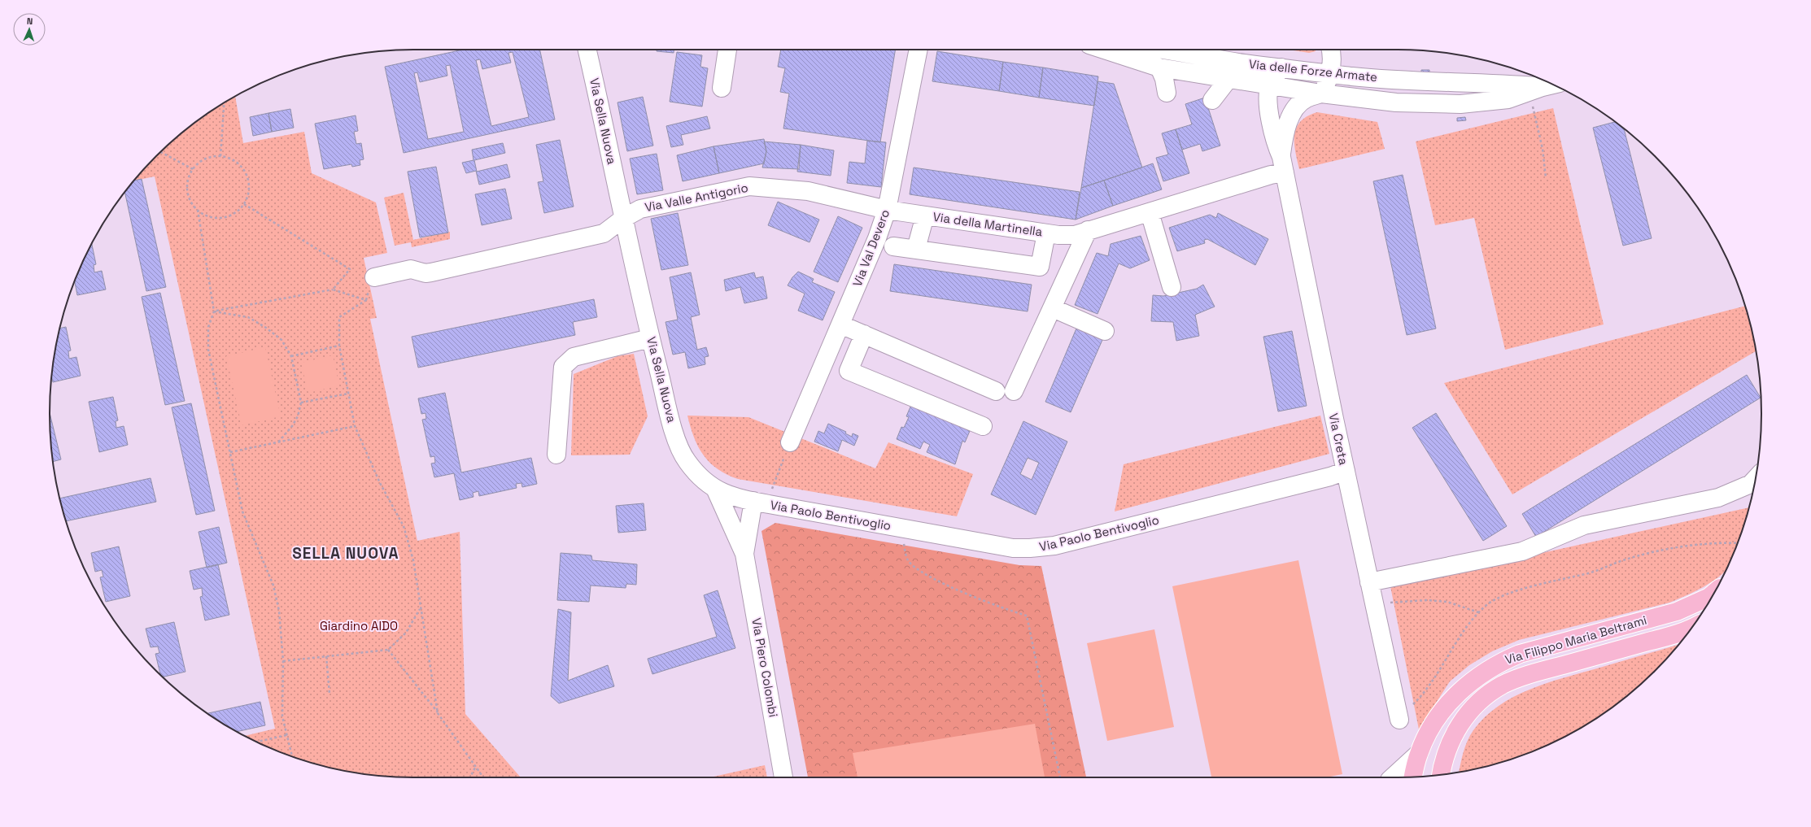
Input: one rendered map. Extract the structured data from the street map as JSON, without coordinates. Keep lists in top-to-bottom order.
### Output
{
  "streets": {
    "main road": ["Via Filippo Maria Beltrami"],
    "street": [
      "Via delle Forze Armate",
      "Via Sella Nuova",
      "Via Valle Antigorio",
      "Via della Martinella",
      "Via Val Devero",
      "Via Creta",
      "Via Paolo Bentivoglio",
      "Via Piero Colombi"
    ]
  },
  "crossings": [
    ["Via delle Forze Armate", "Via Creta"],
    ["Via Sella Nuova", "Via Valle Antigorio"],
    ["Via Sella Nuova", "Via Paolo Bentivoglio"],
    ["Via Sella Nuova", "Via Piero Colombi"],
    ["Via Valle Antigorio", "Via della Martinella"],
    ["Via Valle Antigorio", "Via Val Devero"],
    ["Via della Martinella", "Via Val Devero"],
    ["Via della Martinella", "Via Creta"],
    ["Via Creta", "Via Paolo Bentivoglio"],
    ["Via Paolo Bentivoglio", "Via Piero Colombi"]
  ],
  "districts": ["SELLA NUOVA"],
  "parks": ["Giardino AIDO"],
  "north": "top"
}
